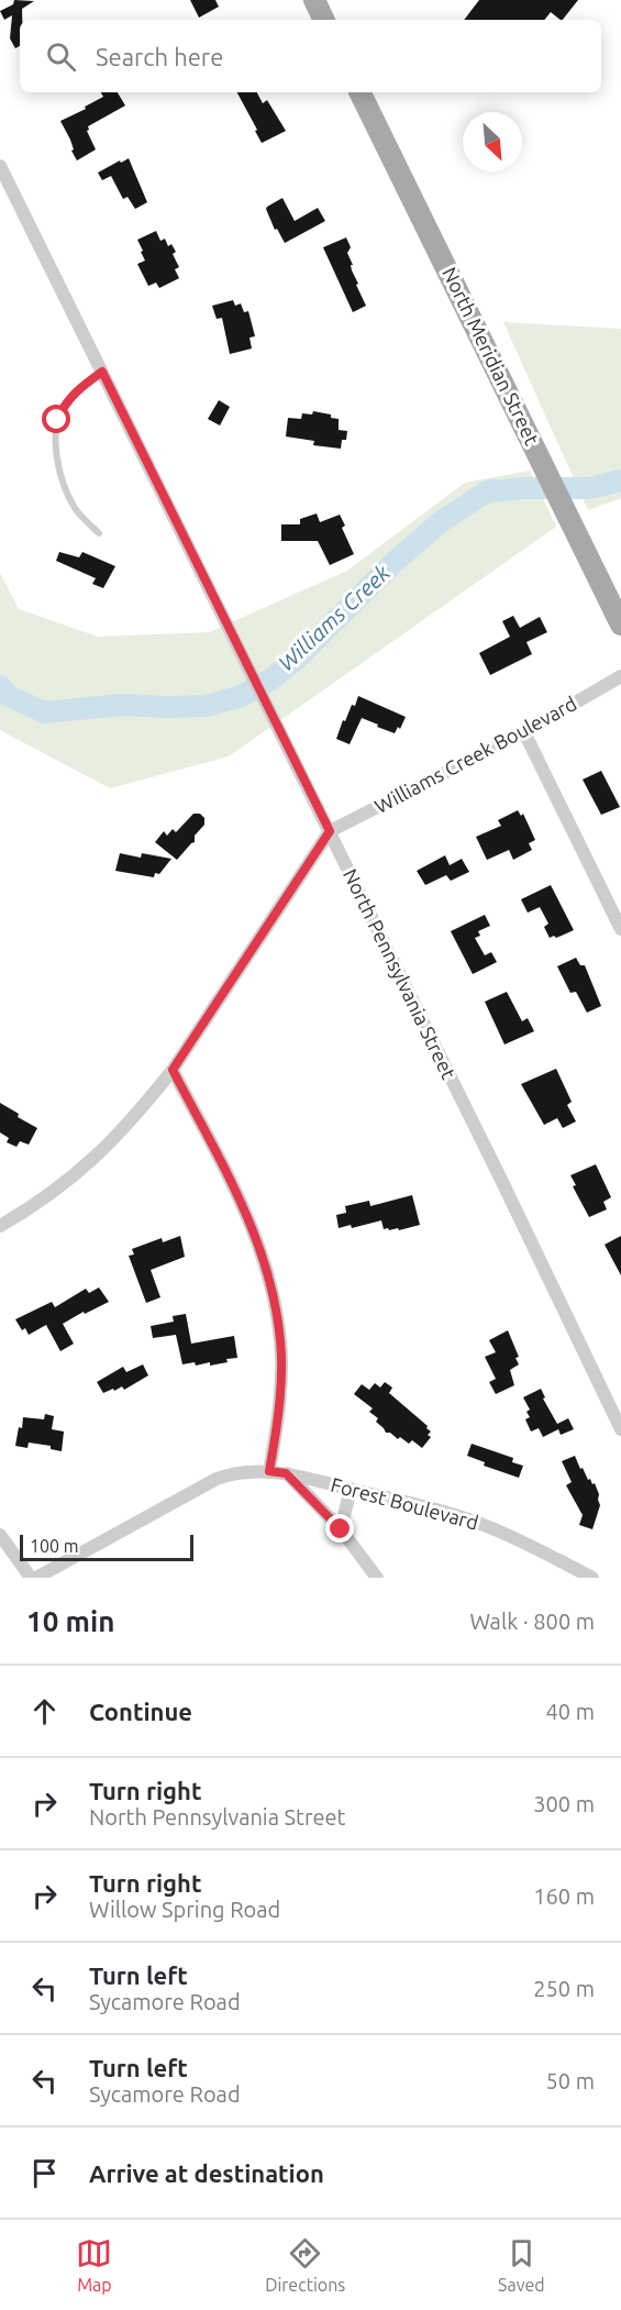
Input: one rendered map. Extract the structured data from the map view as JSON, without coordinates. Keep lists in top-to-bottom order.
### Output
{
  "streets": {
    "main road": ["North Meridian Street"],
    "street": ["Williams Creek Boulevard", "North Pennsylvania Street", "Forest Boulevard"]
  },
  "crossings": [
    ["Williams Creek Boulevard", "North Pennsylvania Street"]
  ],
  "water": ["Williams Creek"],
  "scale_bar": "100 m",
  "north": "bottom right",
  "page": {
    "search": "Search here",
    "scale": "100 m",
    "heading": ["10 min", "Walk · 800 m"],
    "list": [
      ["Continue", "40 m"],
      ["Turn right", "North Pennsylvania Street", "300 m"],
      ["Turn right", "Willow Spring Road", "160 m"],
      ["Turn left", "Sycamore Road", "250 m"],
      ["Turn left", "Sycamore Road", "50 m"],
      "Arrive at destination"
    ],
    "nav": ["Map", "Directions", "Saved"]
  }
}
